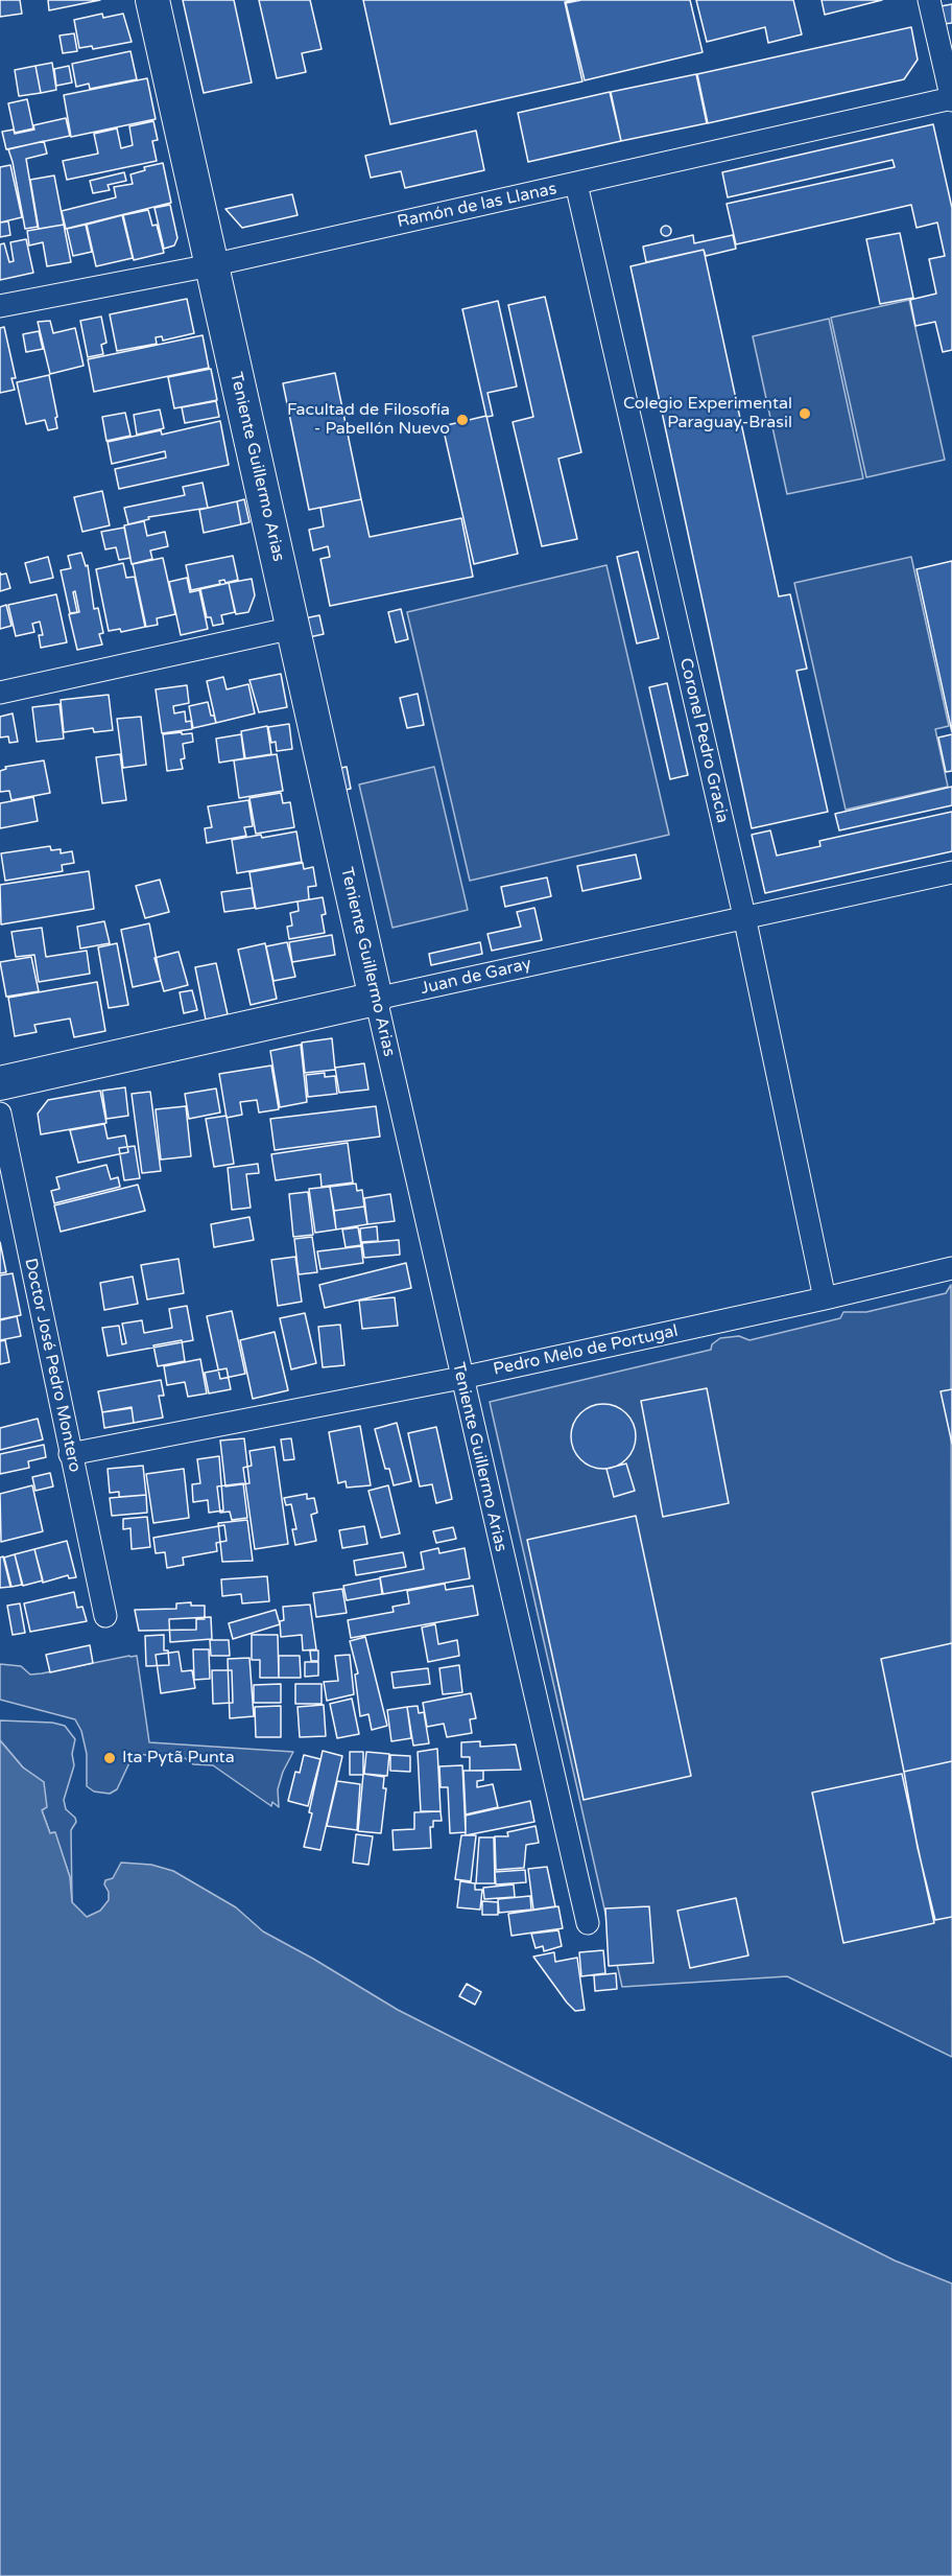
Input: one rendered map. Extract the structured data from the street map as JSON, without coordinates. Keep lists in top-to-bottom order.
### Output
{
  "streets": {
    "street": [
      "Ramón de las Llanas",
      "Teniente Guillermo Arias",
      "Coronel Pedro Gracia",
      "Juan de Garay",
      "Pedro Melo de Portugal",
      "Doctor José Pedro Montero"
    ]
  },
  "crossings": [
    ["Ramón de las Llanas", "Teniente Guillermo Arias"],
    ["Ramón de las Llanas", "Coronel Pedro Gracia"],
    ["Teniente Guillermo Arias", "Juan de Garay"],
    ["Teniente Guillermo Arias", "Pedro Melo de Portugal"],
    ["Coronel Pedro Gracia", "Juan de Garay"],
    ["Coronel Pedro Gracia", "Pedro Melo de Portugal"],
    ["Pedro Melo de Portugal", "Doctor José Pedro Montero"]
  ],
  "places": ["Colegio Experimental Paraguay-Brasil", "Facultad de Filosofía - Pabellón Nuevo", "Ita Pytã Punta"]
}
